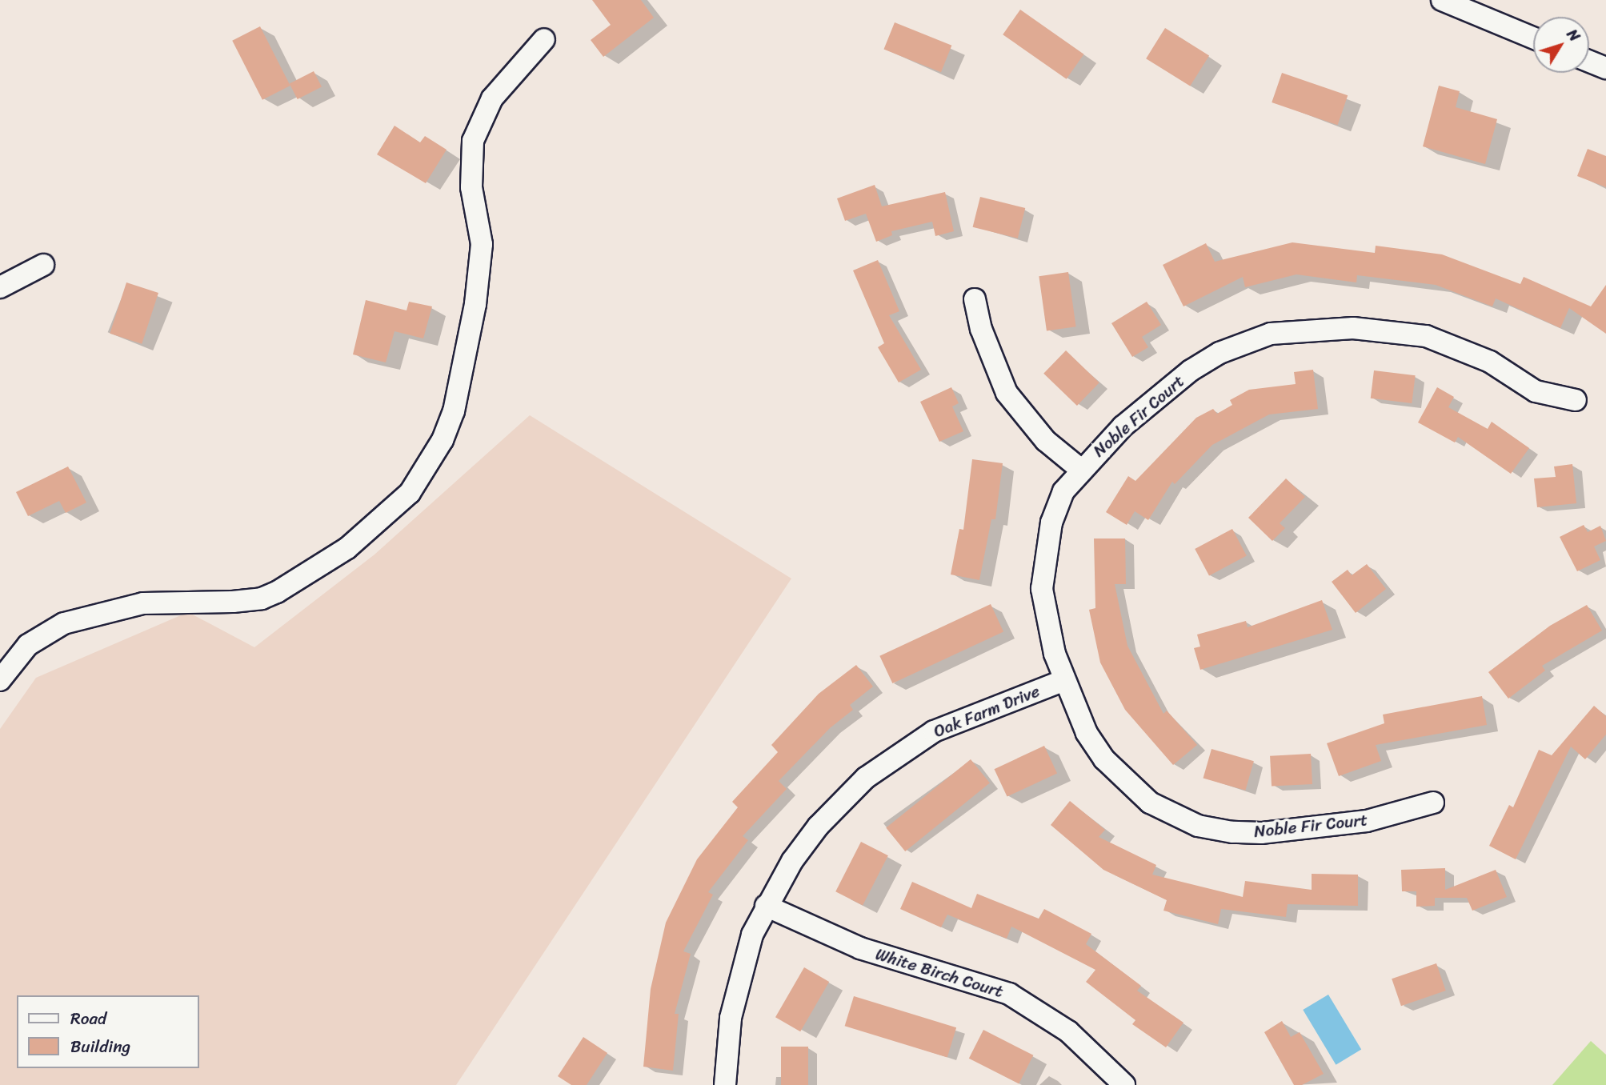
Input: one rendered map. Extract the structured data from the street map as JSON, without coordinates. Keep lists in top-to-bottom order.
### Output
{
  "streets": {
    "street": ["Noble Fir Court", "Oak Farm Drive", "White Birch Court"]
  },
  "crossings": [
    ["Noble Fir Court", "Oak Farm Drive"],
    ["Oak Farm Drive", "White Birch Court"]
  ],
  "legend": ["Road", "Building"],
  "north": "top right"
}
